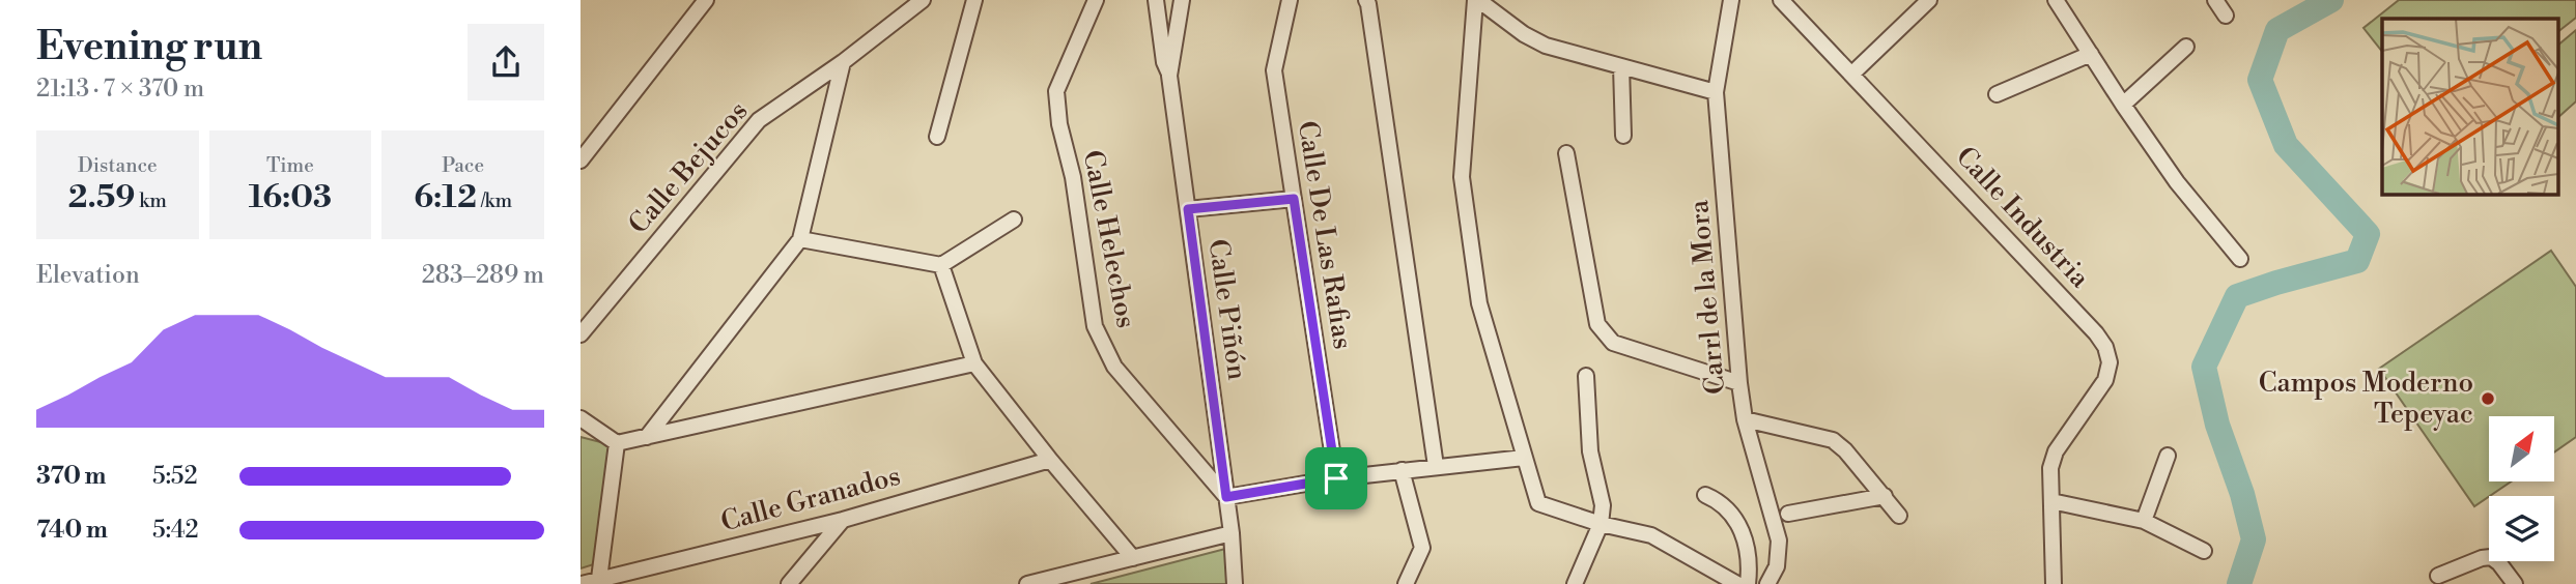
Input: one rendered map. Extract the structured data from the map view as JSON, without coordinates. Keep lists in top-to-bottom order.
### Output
{
  "streets": {
    "street": [
      "Calle Bejucos",
      "Calle Industria",
      "Calle De Las Rafias",
      "Calle Helechos",
      "Carrl de la Mora",
      "Calle Piñón",
      "Calle Granados"
    ]
  },
  "crossings": [
    ["Calle Helechos", "Calle Piñón"]
  ],
  "places": ["Campos Moderno Tepeyac"],
  "north": "top right",
  "page": {
    "heading": ["Evening run", "21:13 · 7 × 370 m"],
    "stats": [
      ["Distance", "2.59 km"],
      ["Time", "16:03"],
      ["Pace", "6:12 /km"]
    ],
    "chart": ["Elevation", "283–289 m"],
    "list": [
      {
        "name": "370 m",
        "note": "5:52"
      },
      {
        "name": "740 m",
        "note": "5:42"
      }
    ]
  }
}
